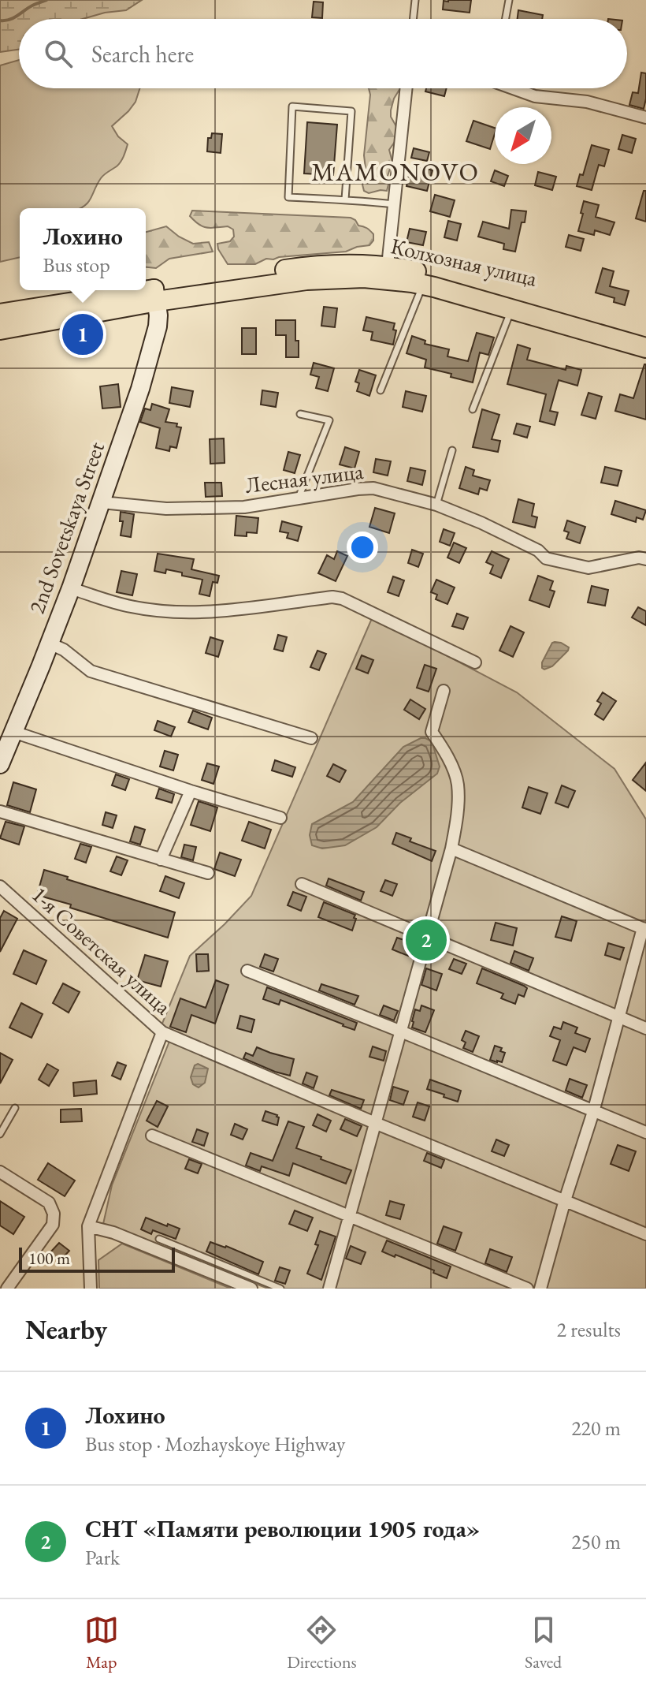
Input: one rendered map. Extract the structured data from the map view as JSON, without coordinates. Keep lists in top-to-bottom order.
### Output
{
  "streets": {
    "main road": ["Колхозная улица"],
    "street": ["Лесная улица", "2nd Sovetskaya Street", "1-я Советская улица"]
  },
  "crossings": [
    ["Колхозная улица", "2nd Sovetskaya Street"],
    ["Лесная улица", "2nd Sovetskaya Street"]
  ],
  "districts": ["MAMONOVO"],
  "scale_bar": "100 m",
  "north": "bottom left",
  "page": {
    "search": "Search here",
    "popup": ["Лохино", "Bus stop"],
    "pins": ["1", "2"],
    "scale": "100 m",
    "heading": ["Nearby", "2 results"],
    "list": [
      {
        "mark": "1",
        "name": "Лохино",
        "note": "Bus stop · Mozhayskoye Highway",
        "value": "220 m"
      },
      {
        "mark": "2",
        "name": "СНТ «Памяти революции 1905 года»",
        "note": "Park",
        "value": "250 m"
      }
    ],
    "nav": ["Map", "Directions", "Saved"]
  }
}
